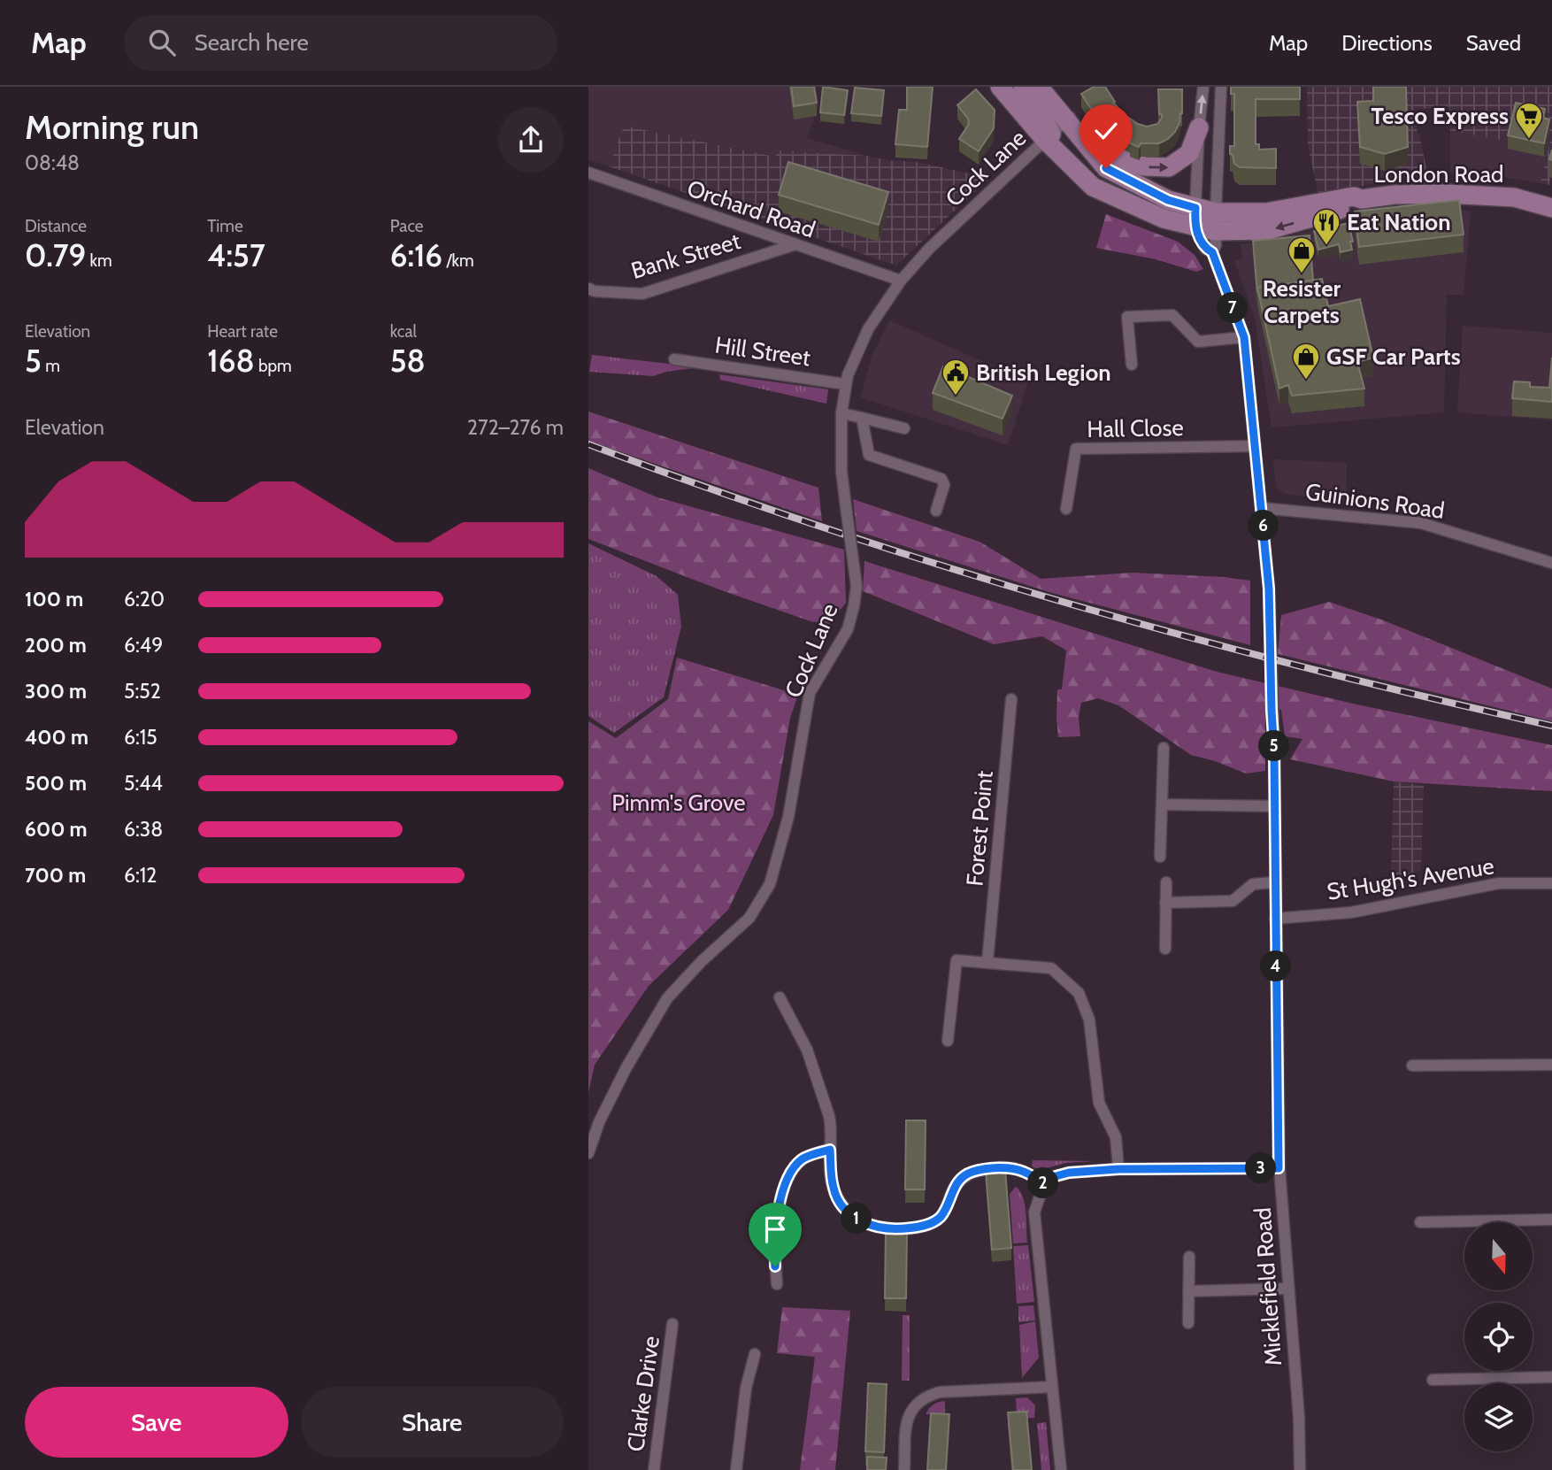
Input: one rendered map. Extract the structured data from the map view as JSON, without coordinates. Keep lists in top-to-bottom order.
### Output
{
  "streets": {
    "main road": ["London Road"],
    "street": [
      "Cock Lane",
      "Orchard Road",
      "Bank Street",
      "Hill Street",
      "Hall Close",
      "Guinions Road",
      "Forest Point",
      "St Hugh's Avenue",
      "Micklefield Road",
      "Clarke Drive"
    ]
  },
  "crossings": [
    ["Cock Lane", "London Road"],
    ["Cock Lane", "Orchard Road"],
    ["Cock Lane", "Hill Street"],
    ["London Road", "Micklefield Road"],
    ["Orchard Road", "Bank Street"],
    ["Hall Close", "Micklefield Road"],
    ["Guinions Road", "Micklefield Road"],
    ["St Hugh's Avenue", "Micklefield Road"]
  ],
  "parks": ["Pimm's Grove"],
  "places": {
    "supermarket": ["Tesco Express"],
    "restaurant": ["Eat Nation"],
    "shop": ["Resister Carpets", "GSF Car Parts"],
    "public building": ["British Legion"]
  },
  "north": "bottom",
  "page": {
    "header": "Map",
    "search": "Search here",
    "nav": ["Map", "Directions", "Saved"],
    "heading": ["Morning run", "08:48"],
    "stats": [
      ["Distance", "0.79 km"],
      ["Time", "4:57"],
      ["Pace", "6:16 /km"],
      ["Elevation", "5 m"],
      ["Heart rate", "168 bpm"],
      ["kcal", "58"]
    ],
    "pins": [
      "7",
      "6",
      "5",
      "4",
      "3",
      "2",
      "1"
    ],
    "chart": ["Elevation", "272–276 m"],
    "list": [
      {
        "name": "100 m",
        "note": "6:20"
      },
      {
        "name": "200 m",
        "note": "6:49"
      },
      {
        "name": "300 m",
        "note": "5:52"
      },
      {
        "name": "400 m",
        "note": "6:15"
      },
      {
        "name": "500 m",
        "note": "5:44"
      },
      {
        "name": "600 m",
        "note": "6:38"
      },
      {
        "name": "700 m",
        "note": "6:12"
      }
    ],
    "buttons": ["Save", "Share"]
  }
}
